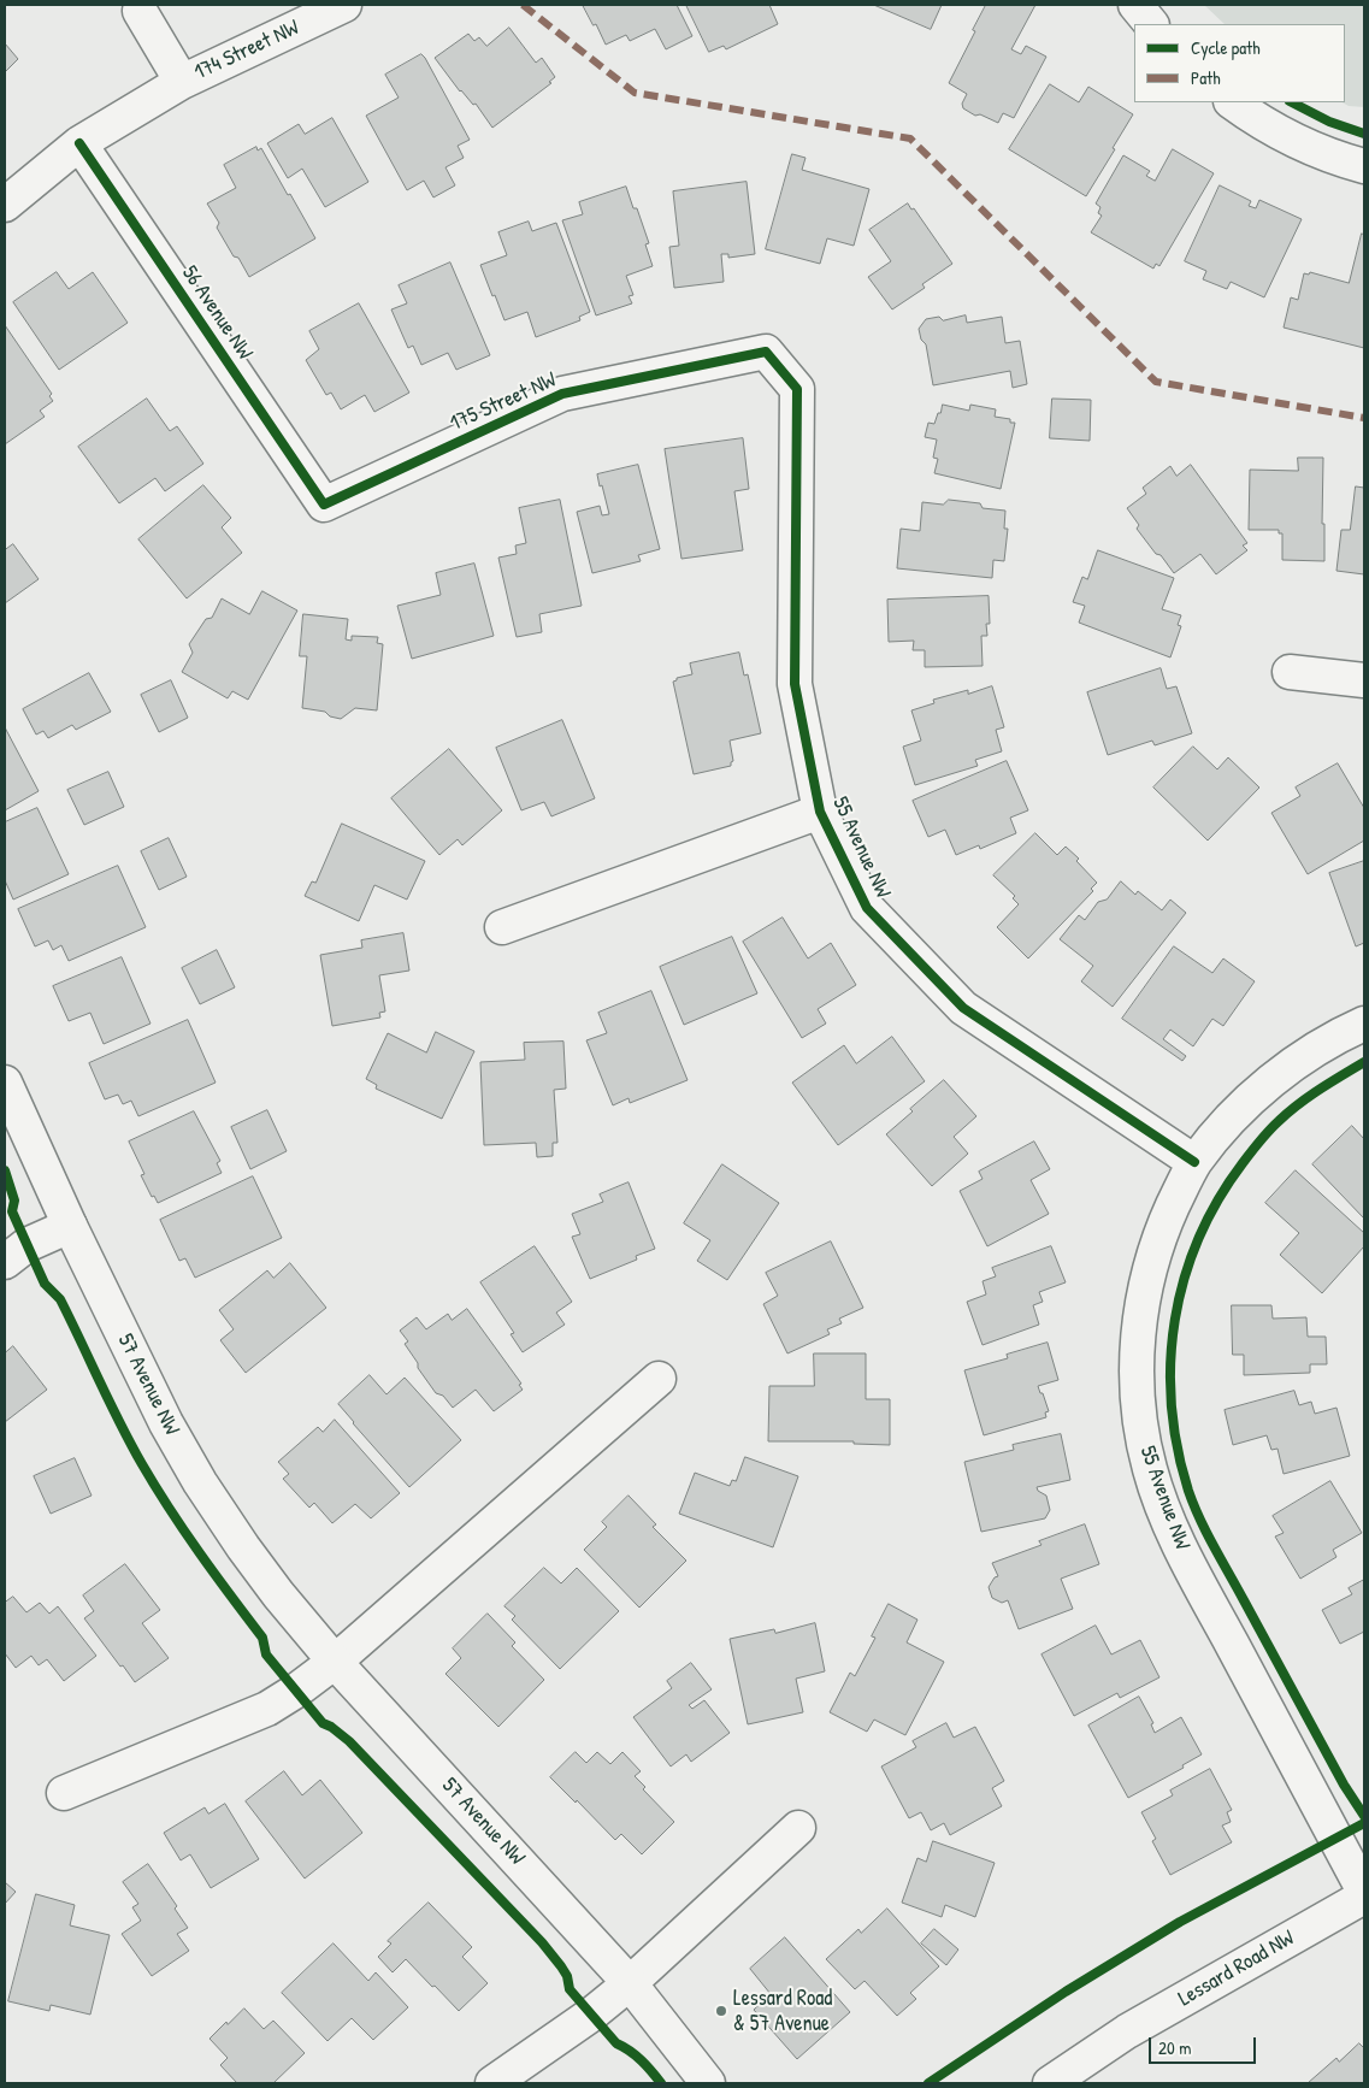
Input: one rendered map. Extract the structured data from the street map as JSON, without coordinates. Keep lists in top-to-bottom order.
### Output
{
  "streets": {
    "street": [
      "174 Street NW",
      "56 Avenue NW",
      "175 Street NW",
      "55 Avenue NW",
      "57 Avenue NW",
      "Lessard Road NW"
    ]
  },
  "crossings": [
    ["174 Street NW", "56 Avenue NW"],
    ["56 Avenue NW", "175 Street NW"],
    ["175 Street NW", "55 Avenue NW"]
  ],
  "places": ["Lessard Road & 57 Avenue"],
  "legend": ["Cycle path", "Path"],
  "scale_bar": "20 m"
}
